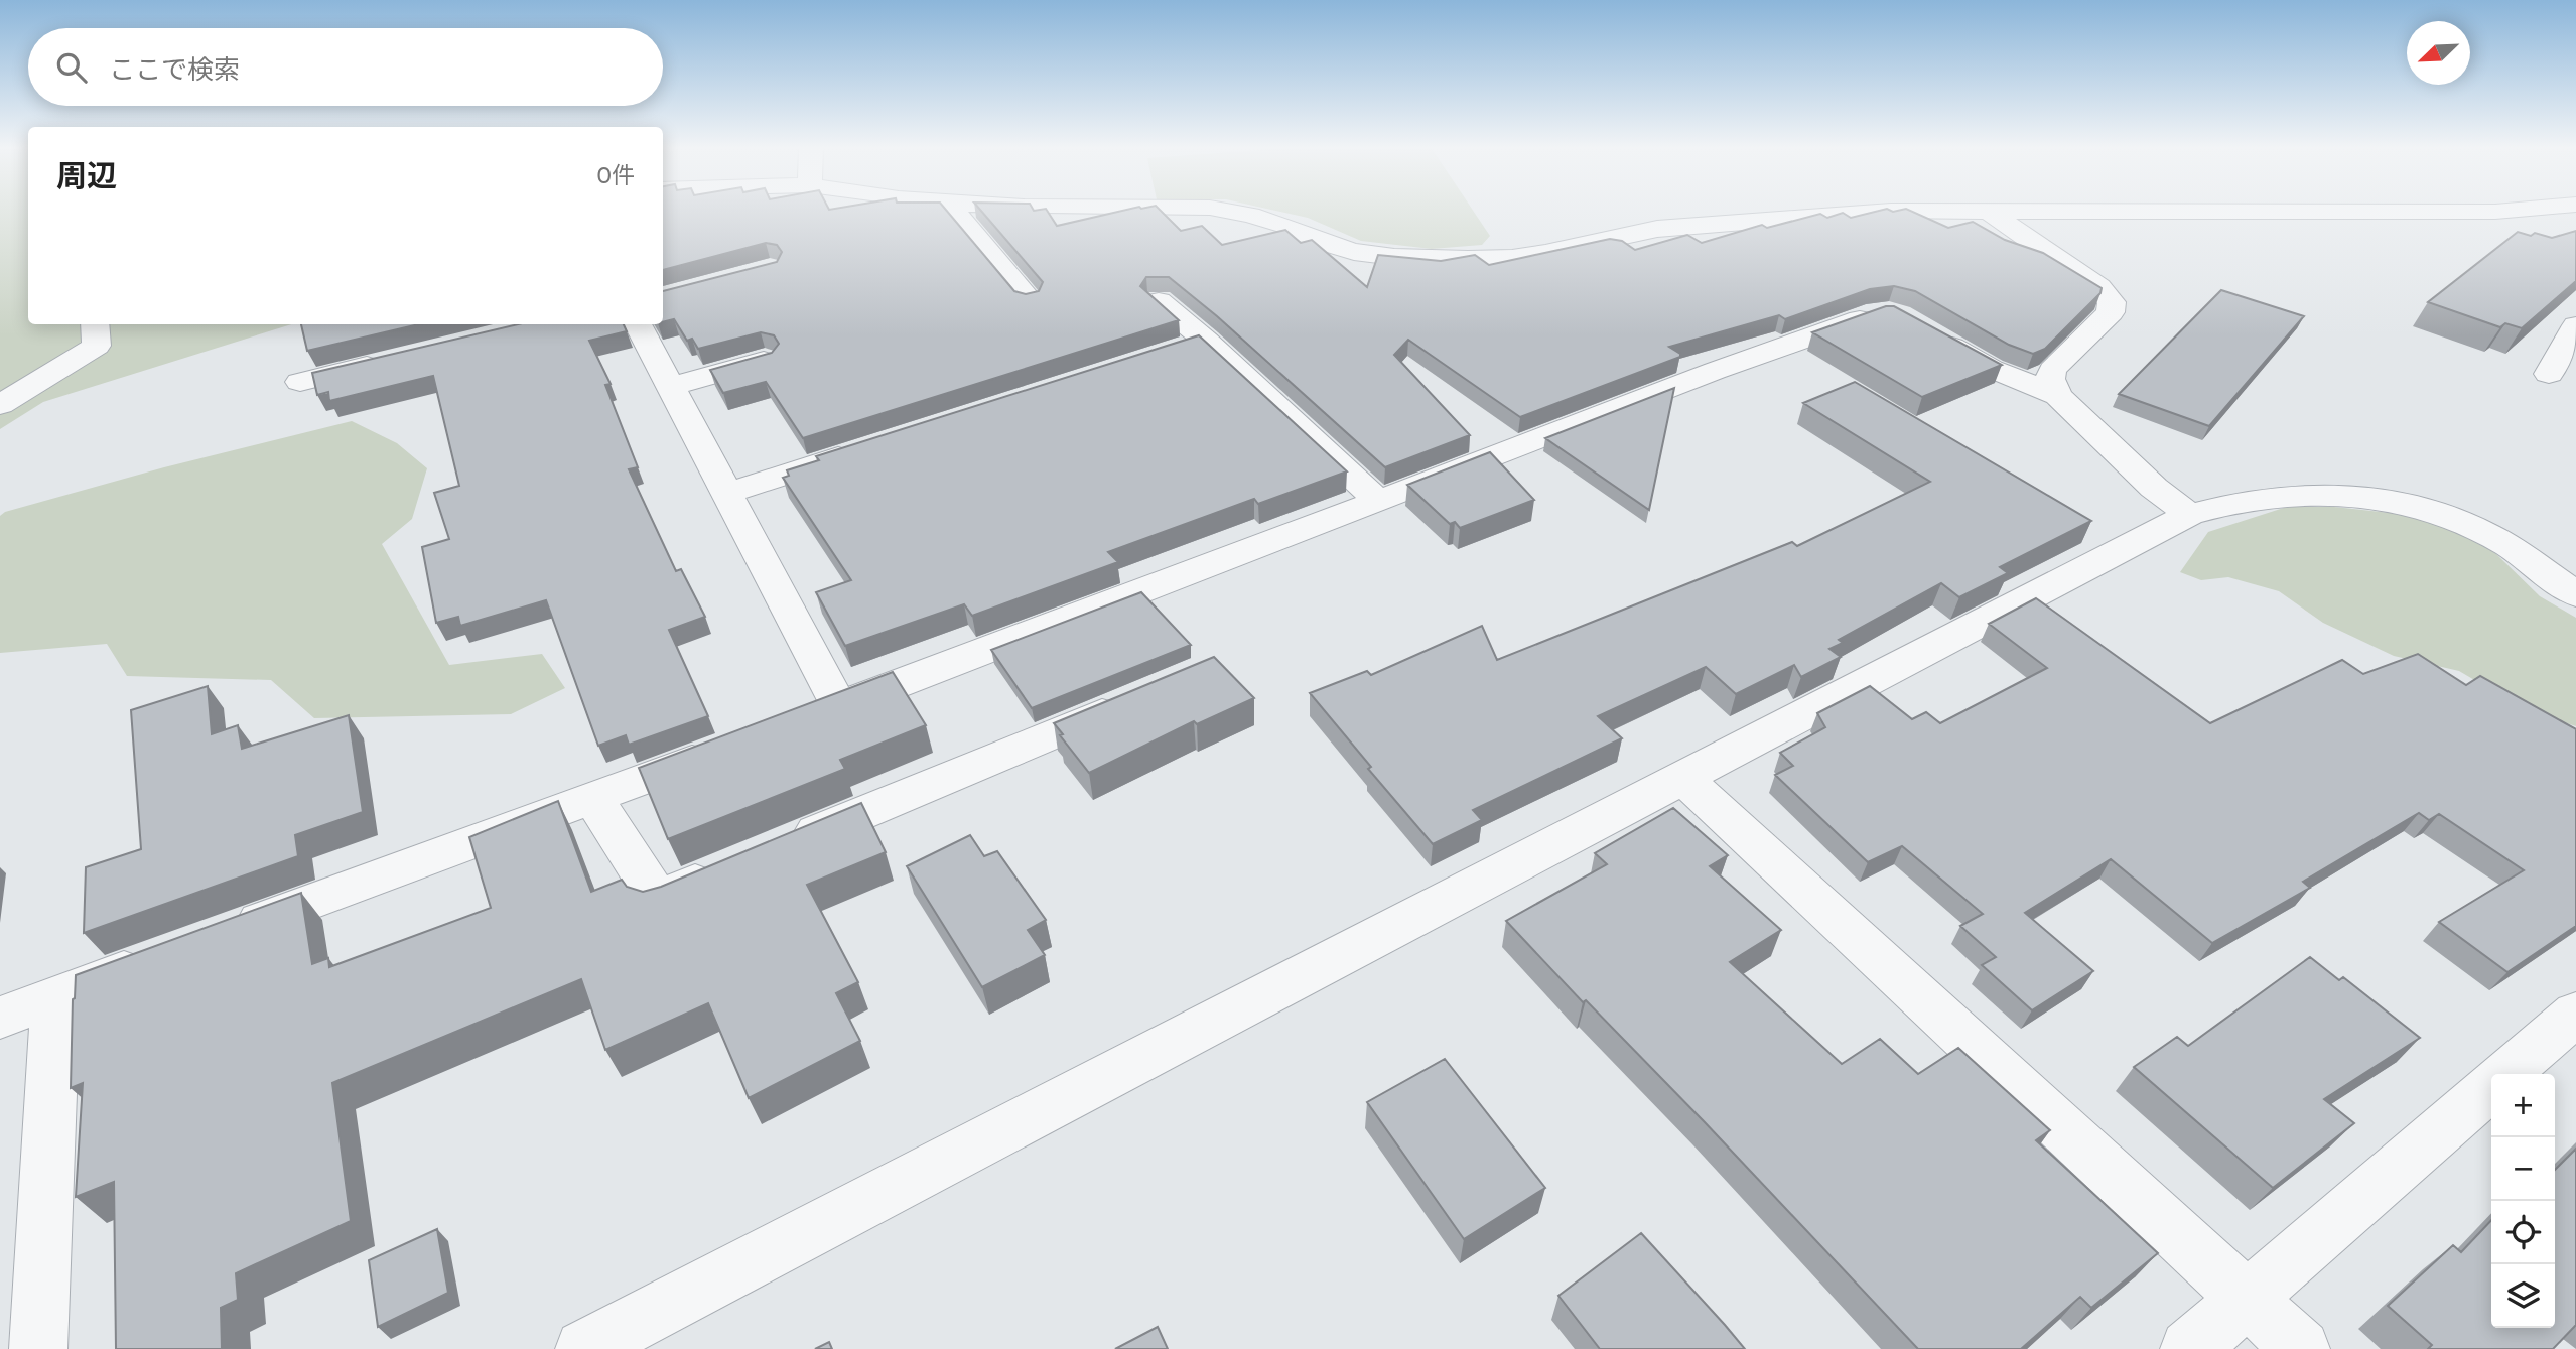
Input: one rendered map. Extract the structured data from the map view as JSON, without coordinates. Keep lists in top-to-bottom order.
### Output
{
  "north": "bottom left",
  "page": {
    "search": "ここで検索",
    "heading": ["周辺", "0件"],
    "map_buttons": ["+", "−"]
  }
}
